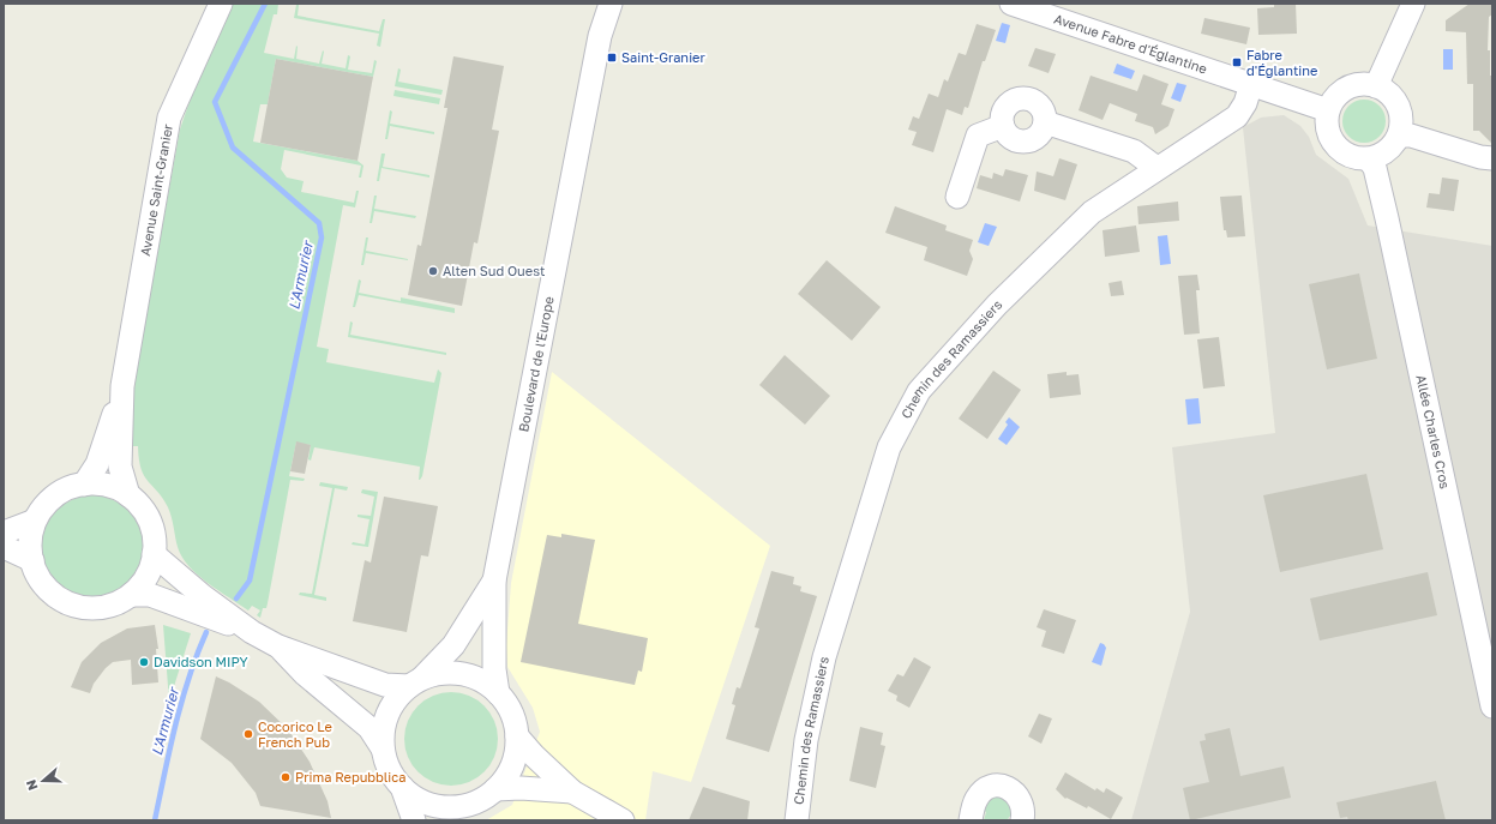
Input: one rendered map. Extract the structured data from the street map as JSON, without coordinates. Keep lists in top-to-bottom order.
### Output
{
  "streets": {
    "street": [
      "Avenue Fabre d'Églantine",
      "Avenue Saint-Granier",
      "Chemin des Ramassiers",
      "Boulevard de l'Europe",
      "Allée Charles Cros"
    ]
  },
  "crossings": [
    ["Avenue Fabre d'Églantine", "Chemin des Ramassiers"]
  ],
  "water": ["L'Armurier"],
  "places": {
    "transit": ["Saint-Granier", "Fabre d'Églantine"],
    "other": [
      "Alten Sud Ouest",
      "Davidson MIPY",
      "Cocorico Le French Pub",
      "Prima Repubblica"
    ]
  },
  "north": "left"
}
